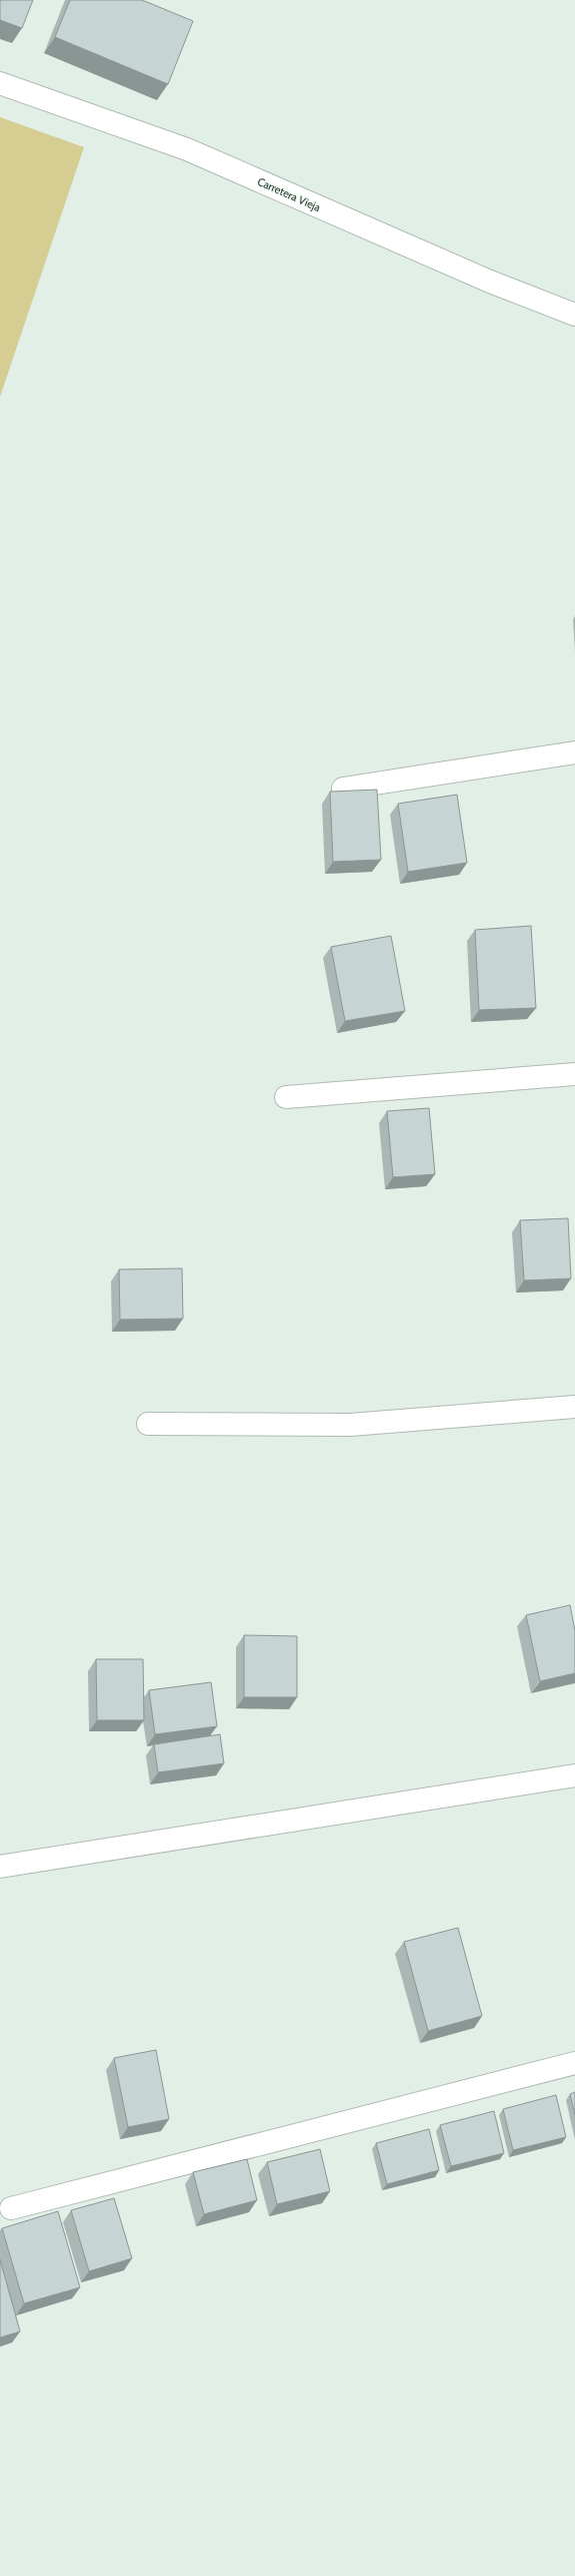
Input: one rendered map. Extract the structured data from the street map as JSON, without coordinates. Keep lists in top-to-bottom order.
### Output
{
  "streets": {
    "street": ["Carretera Vieja"]
  }
}
